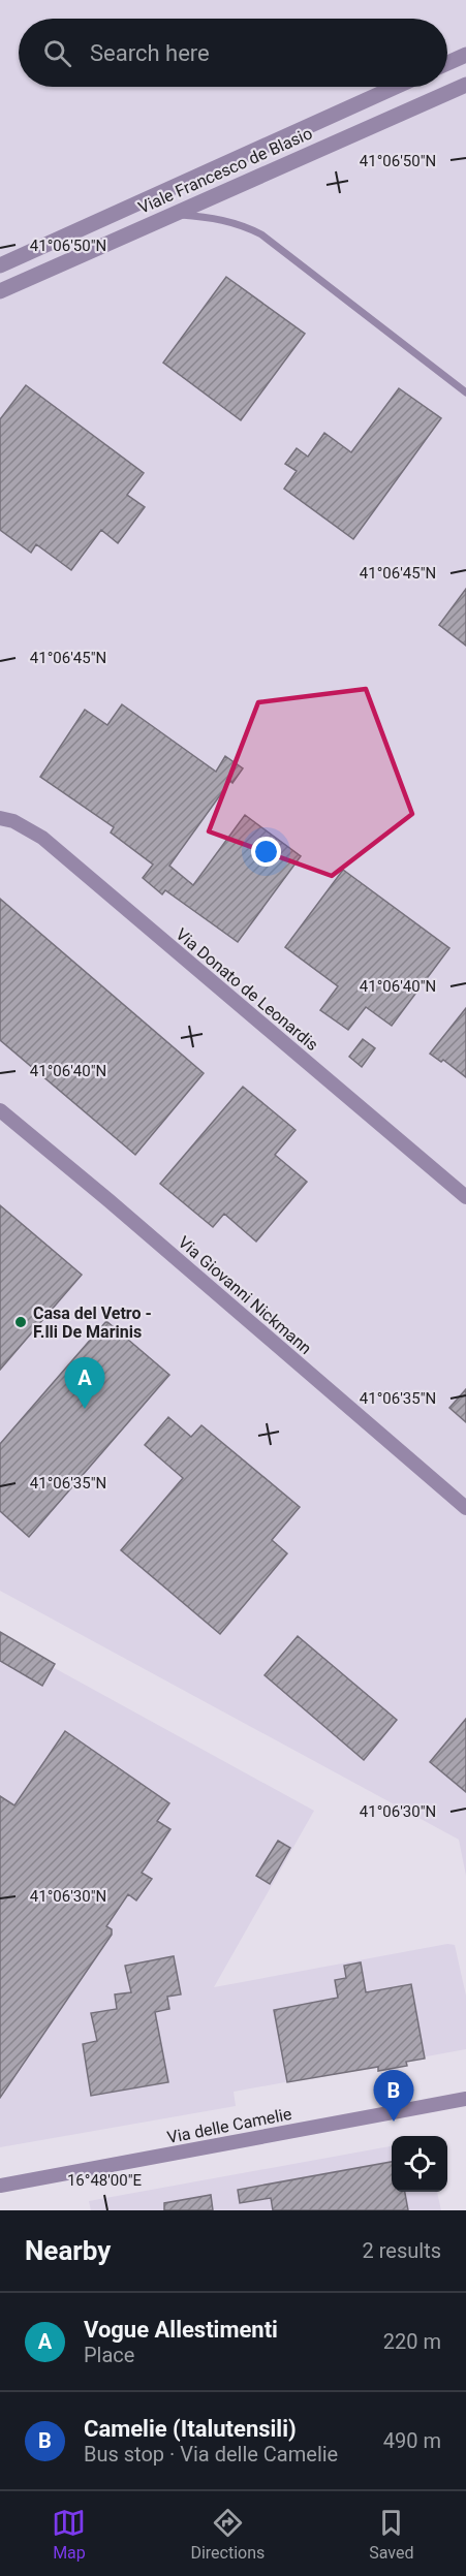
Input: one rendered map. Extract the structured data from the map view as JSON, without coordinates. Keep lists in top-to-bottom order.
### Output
{
  "streets": {
    "street": [
      "Viale Francesco de Blasio",
      "Via Donato de Leonardis",
      "Via Giovanni Nickmann",
      "Via delle Camelie"
    ]
  },
  "places": ["Casa del Vetro - F.lli De Marinis"],
  "page": {
    "search": "Search here",
    "pins": ["A", "B"],
    "heading": ["Nearby", "2 results"],
    "list": [
      {
        "mark": "A",
        "name": "Vogue Allestimenti",
        "note": "Place",
        "value": "220 m"
      },
      {
        "mark": "B",
        "name": "Camelie (Italutensili)",
        "note": "Bus stop · Via delle Camelie",
        "value": "490 m"
      }
    ],
    "nav": ["Map", "Directions", "Saved"]
  },
  "coordinates": [
    "41°06'50\"N",
    "41°06'45\"N",
    "41°06'40\"N",
    "41°06'35\"N",
    "41°06'30\"N",
    "16°48'00\"E"
  ]
}
